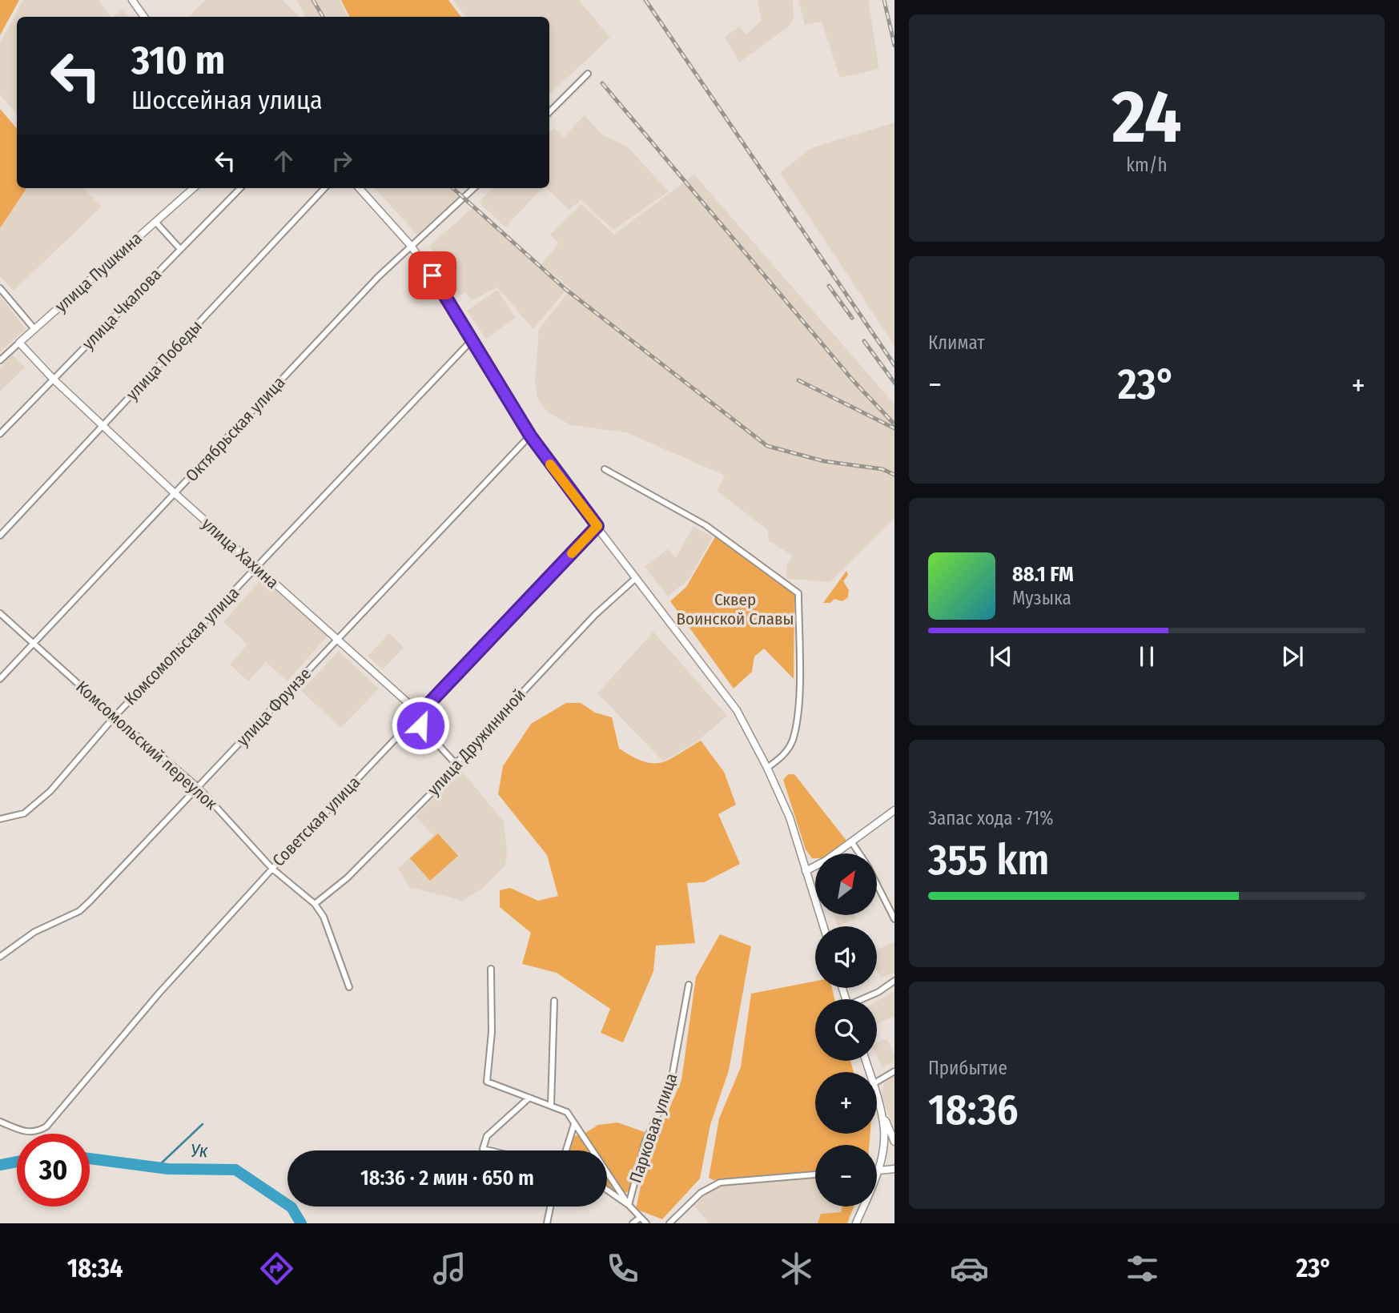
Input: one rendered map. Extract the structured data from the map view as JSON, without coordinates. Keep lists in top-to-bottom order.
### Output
{
  "streets": {
    "street": [
      "улица Пушкина",
      "улица Чкалова",
      "улица Победы",
      "Октябрьская улица",
      "улица Хахина",
      "Комсомольская улица",
      "улица Фрунзе",
      "улица Дружининой",
      "Комсомольский переулок",
      "Советская улица",
      "Парковая улица"
    ]
  },
  "crossings": [
    ["улица Пушкина", "улица Хахина"],
    ["улица Чкалова", "улица Хахина"],
    ["улица Победы", "улица Хахина"],
    ["Октябрьская улица", "улица Хахина"],
    ["Октябрьская улица", "Комсомольский переулок"],
    ["улица Хахина", "Комсомольская улица"],
    ["улица Хахина", "улица Фрунзе"],
    ["улица Хахина", "улица Дружининой"],
    ["улица Хахина", "Советская улица"],
    ["Комсомольская улица", "Комсомольский переулок"],
    ["улица Фрунзе", "Комсомольский переулок"],
    ["улица Дружининой", "Комсомольский переулок"],
    ["Комсомольский переулок", "Советская улица"]
  ],
  "water": ["Ук"],
  "parks": ["Сквер Воинской Славы"],
  "north": "top right",
  "page": {
    "tile": [
      ["24", "km/h"],
      "Климат",
      ["Запас хода · 71%", "355 km"],
      ["Прибытие", "18:36"]
    ],
    "turn": ["310 m", "Шоссейная улица"],
    "heat": ["−", "23°", "+"],
    "song": ["88.1 FM", "Музыка"],
    "map_buttons": ["+", "−"],
    "limit": "30",
    "trip": "18:36 · 2 мин · 650 m",
    "tabs": ["18:34", "23°"]
  }
}
